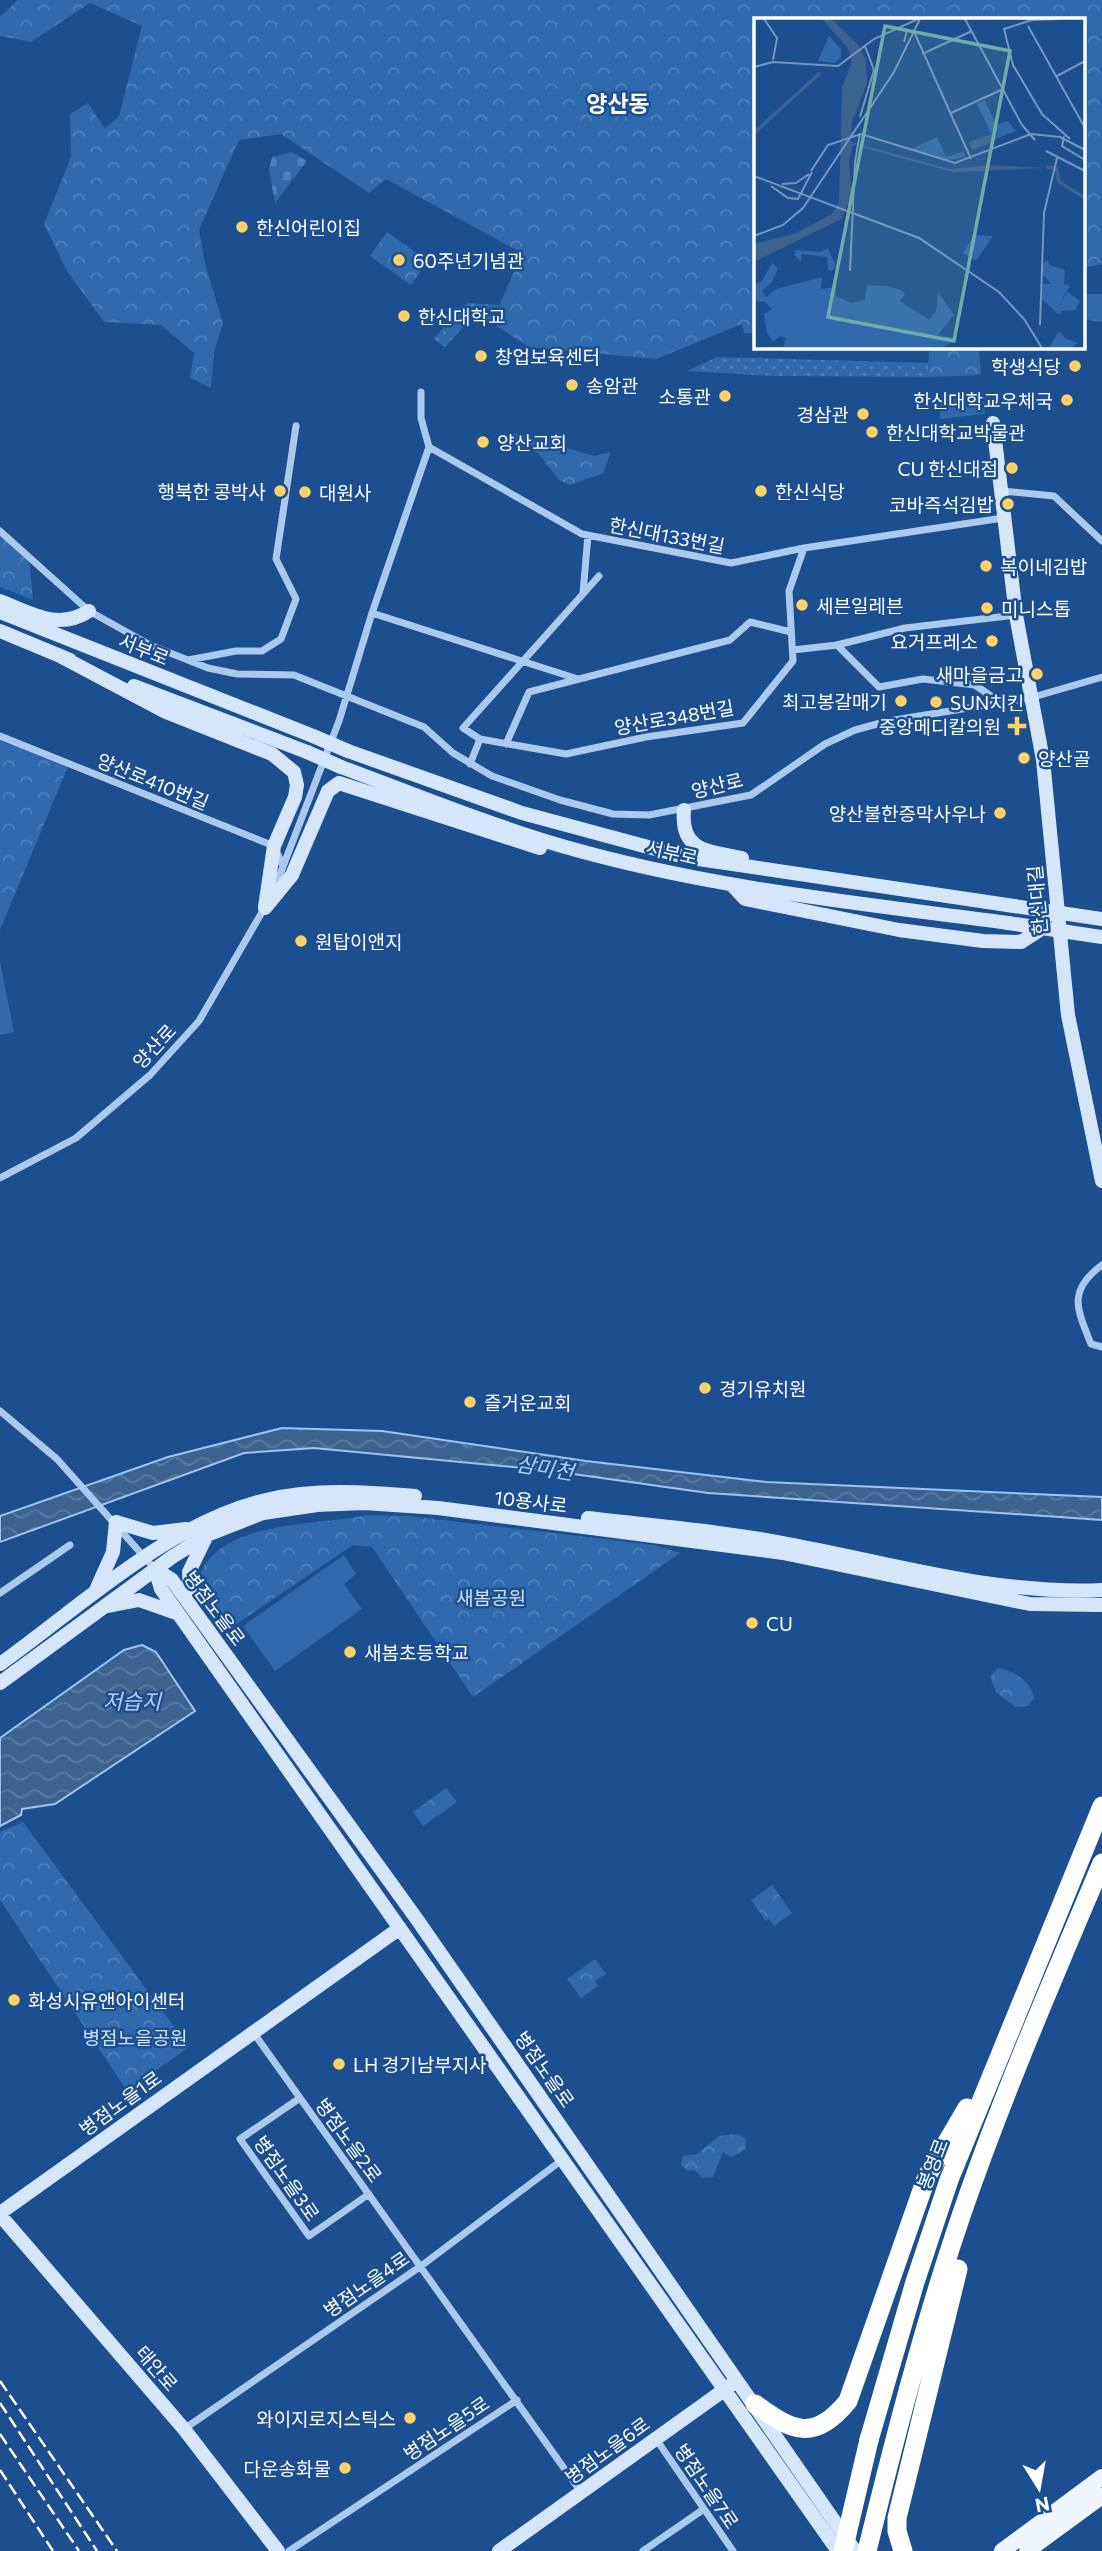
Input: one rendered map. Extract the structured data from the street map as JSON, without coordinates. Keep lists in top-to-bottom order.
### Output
{
  "streets": {
    "highway": ["봉영로"],
    "street": [
      "한신대133번길",
      "서부로",
      "양산로348번길",
      "양산로410번길",
      "양산로",
      "한신대길",
      "10용사로",
      "병점노을로",
      "병점노을1로",
      "병점노을2로",
      "병점노을3로",
      "병점노을4로",
      "태안로",
      "병점노을5로",
      "병점노을6로",
      "병점노을7로"
    ]
  },
  "crossings": [
    ["한신대133번길", "한신대길"],
    ["양산로", "한신대길"],
    ["10용사로", "병점노을로"],
    ["병점노을로", "병점노을1로"],
    ["병점노을로", "봉영로"],
    ["병점노을로", "병점노을4로"],
    ["병점노을로", "병점노을6로"],
    ["병점노을1로", "병점노을2로"],
    ["병점노을1로", "태안로"],
    ["병점노을2로", "병점노을3로"],
    ["병점노을2로", "병점노을4로"],
    ["병점노을2로", "병점노을5로"],
    ["병점노을4로", "태안로"],
    ["병점노을4로", "병점노을5로"],
    ["병점노을6로", "병점노을7로"]
  ],
  "districts": ["양산동"],
  "water": ["삼미천", "저습지"],
  "parks": ["새봄공원", "병점노을공원"],
  "places": {
    "other": [
      "한신어린이집",
      "60주년기념관",
      "한신대학교",
      "창업보육센터",
      "학생식당",
      "송암관",
      "소통관",
      "한신대학교우체국",
      "경삼관",
      "한신대학교박물관",
      "양산교회",
      "CU 한신대점",
      "행북한 콩박사",
      "한신식당",
      "대원사",
      "코바즉석김밥",
      "복이네김밥",
      "세븐일레븐",
      "미니스톱",
      "요거프레소",
      "새마을금고",
      "최고봉갈매기",
      "SUN치킨",
      "양산골",
      "양산불한증막사우나",
      "원탑이앤지",
      "경기유치원",
      "즐거운교회",
      "CU",
      "새봄초등학교",
      "화성시유앤아이센터",
      "LH 경기남부지사",
      "와이지로지스틱스",
      "다운송화물"
    ],
    "health": ["중앙메디칼의원"]
  },
  "north": "bottom"
}
